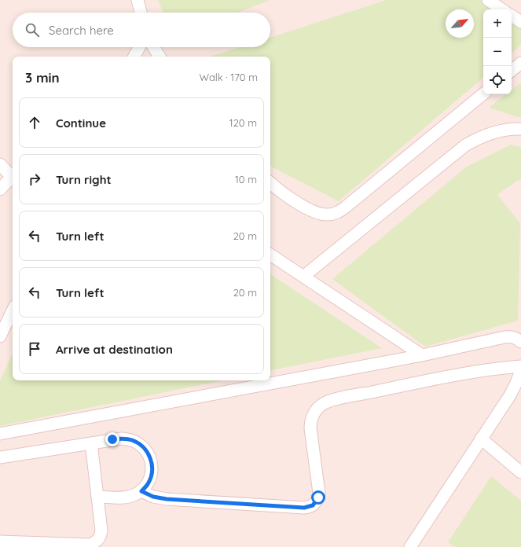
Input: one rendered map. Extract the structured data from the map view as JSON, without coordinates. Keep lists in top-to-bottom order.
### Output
{
  "north": "top right",
  "page": {
    "map_buttons": ["+", "−"],
    "search": "Search here",
    "heading": ["3 min", "Walk · 170 m"],
    "list": [
      ["Continue", "120 m"],
      ["Turn right", "10 m"],
      ["Turn left", "20 m"],
      ["Turn left", "20 m"],
      "Arrive at destination"
    ]
  }
}
